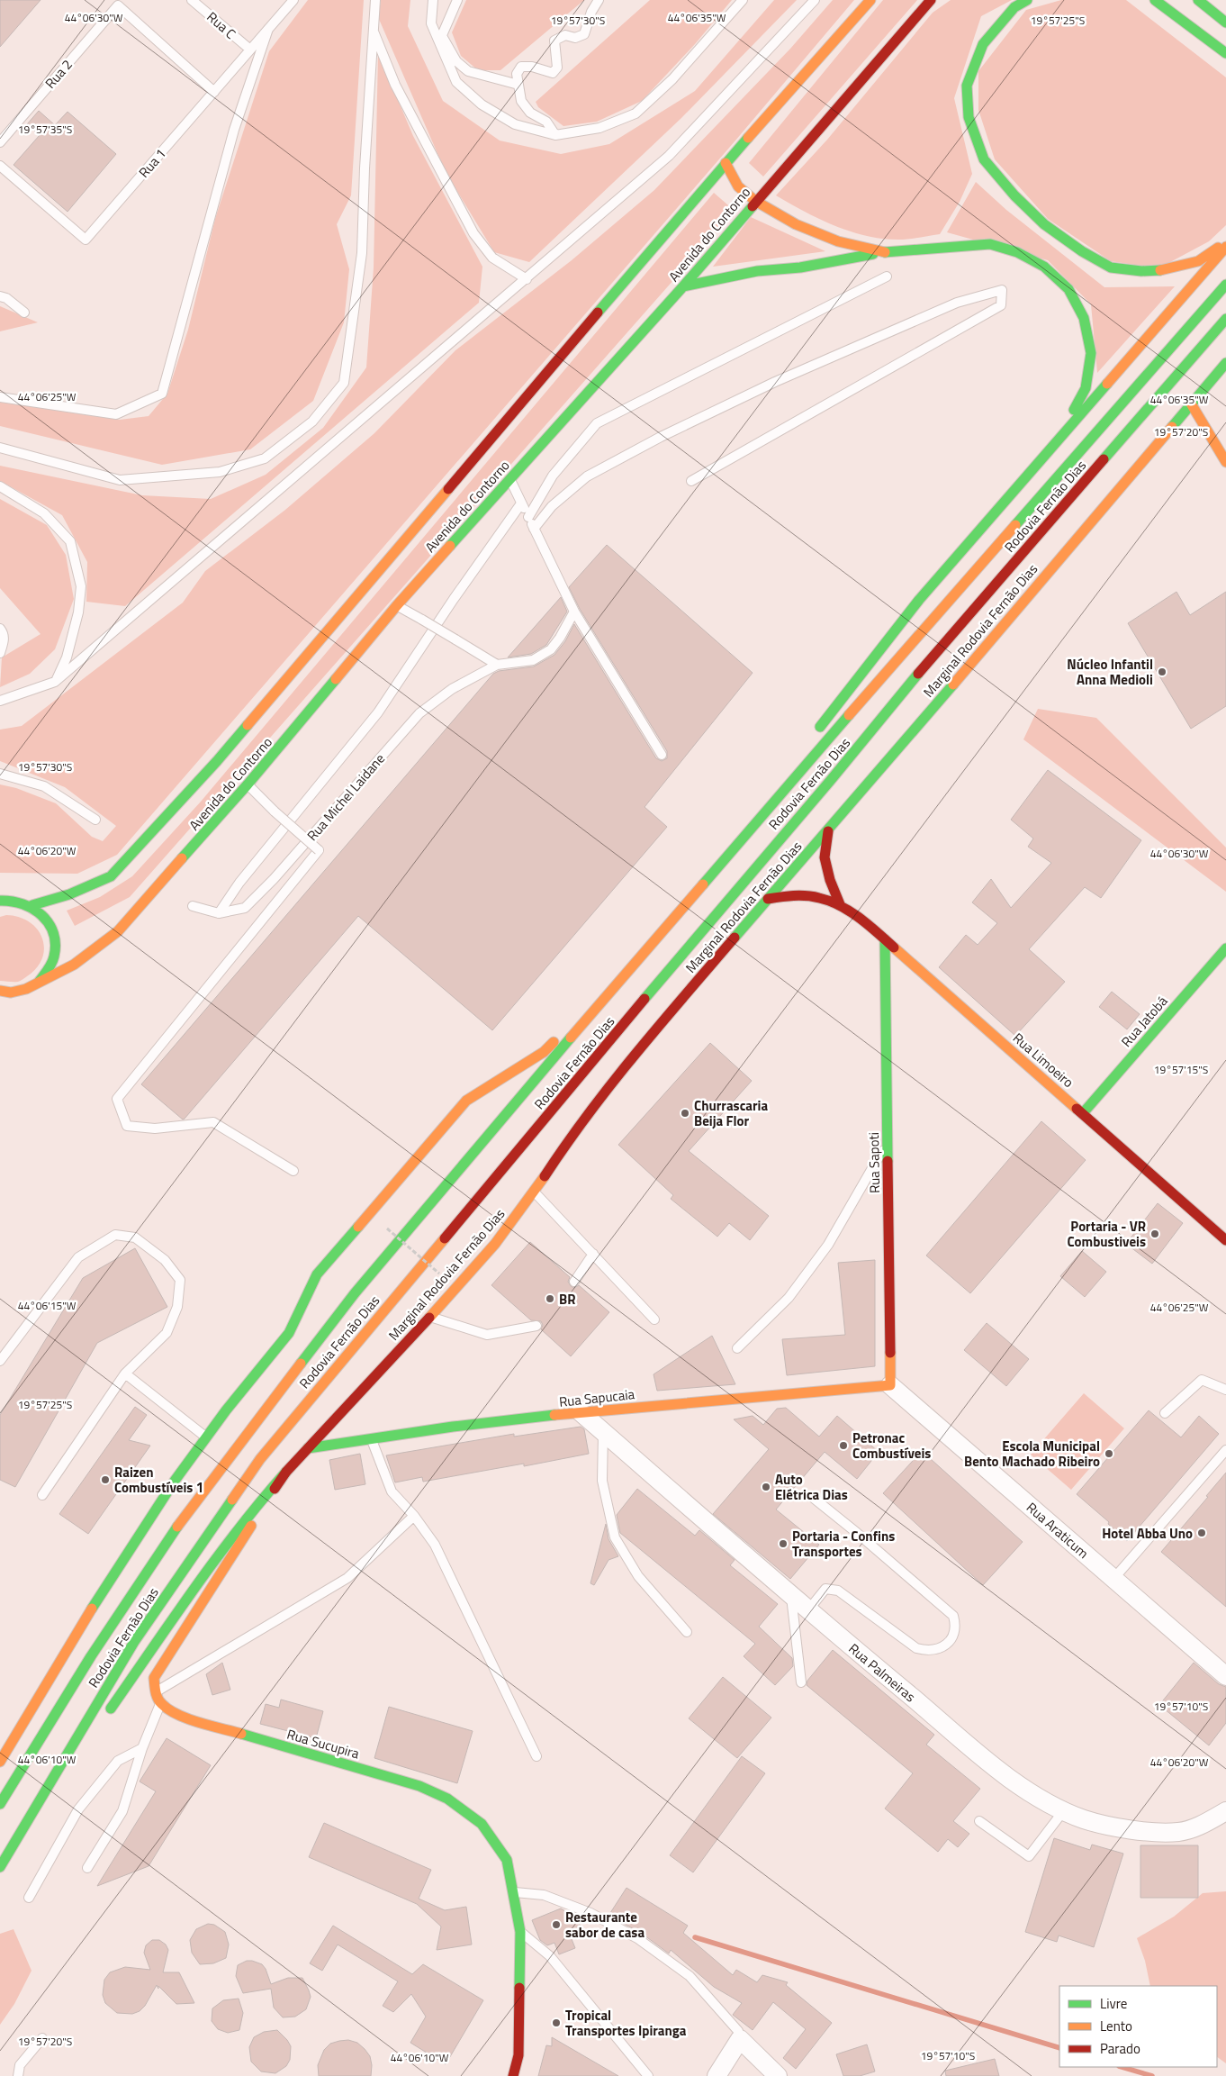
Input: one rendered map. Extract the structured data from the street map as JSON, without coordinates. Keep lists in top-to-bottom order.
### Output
{
  "streets": {
    "main road": [
      "Avenida do Contorno",
      "Rodovia Fernão Dias",
      "Marginal Rodovia Fernão Dias",
      "Rua Jatobá",
      "Rua Limoeiro",
      "Rua Sapoti",
      "Rua Sapucaia",
      "Rua Sucupira"
    ],
    "street": ["Rua Araticum", "Rua Palmeiras"],
    "lane": [
      "Rua C",
      "Rua 2",
      "Rua 1",
      "Rua Michel Laidane"
    ]
  },
  "crossings": [
    ["Rua C", "Rua 1"],
    ["Rua 2", "Rua 1"],
    ["Marginal Rodovia Fernão Dias", "Rua Limoeiro"],
    ["Marginal Rodovia Fernão Dias", "Rua Sapucaia"],
    ["Rua Jatobá", "Rua Limoeiro"],
    ["Rua Limoeiro", "Rua Sapoti"],
    ["Rua Sapoti", "Rua Sapucaia"],
    ["Rua Sapoti", "Rua Araticum"],
    ["Rua Sapucaia", "Rua Araticum"],
    ["Rua Sapucaia", "Rua Palmeiras"]
  ],
  "places": [
    "Núcleo Infantil Anna Medioli",
    "Churrascaria Beija Flor",
    "Portaria - VR Combustiveis",
    "BR",
    "Petronac Combustíveis",
    "Escola Municipal Bento Machado Ribeiro",
    "Raizen Combustíveis 1",
    "Auto Elétrica Dias",
    "Hotel Abba Uno",
    "Portaria - Confins Transportes",
    "Restaurante sabor de casa",
    "Tropical Transportes Ipiranga"
  ],
  "legend": ["Livre", "Lento", "Parado"],
  "coordinates": [
    "44°06'30\"W",
    "44°06'35\"W",
    "19°57'30\"S",
    "19°57'25\"S",
    "19°57'35\"S",
    "44°06'25\"W",
    "19°57'20\"S",
    "44°06'20\"W",
    "19°57'15\"S",
    "44°06'15\"W",
    "19°57'10\"S",
    "44°06'10\"W"
  ]
}
